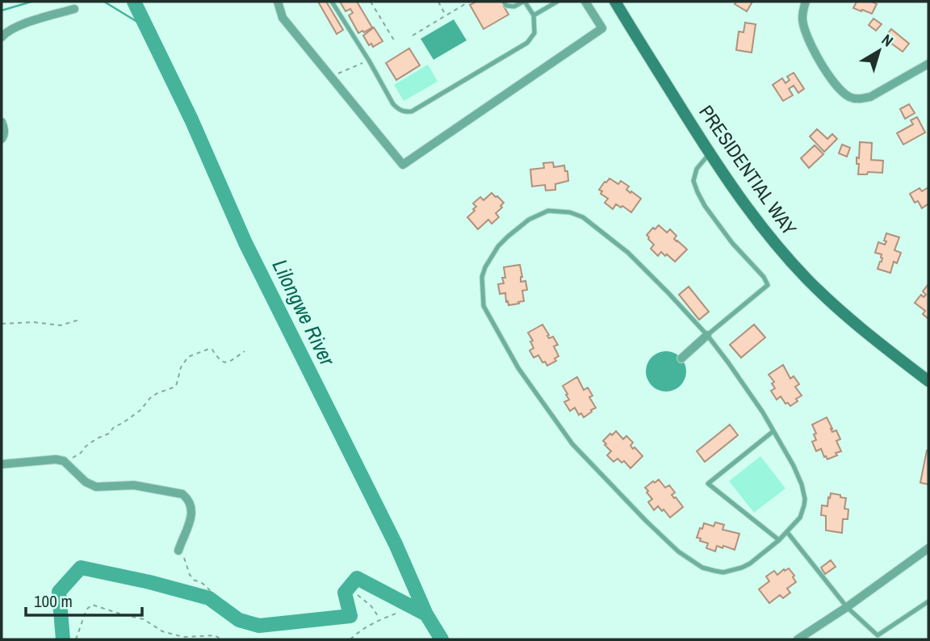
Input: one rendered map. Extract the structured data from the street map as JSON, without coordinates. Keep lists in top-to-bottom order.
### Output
{
  "streets": {
    "main road": ["PRESIDENTIAL WAY"]
  },
  "water": ["Lilongwe River"],
  "scale_bar": "100 m",
  "north": "top right"
}
